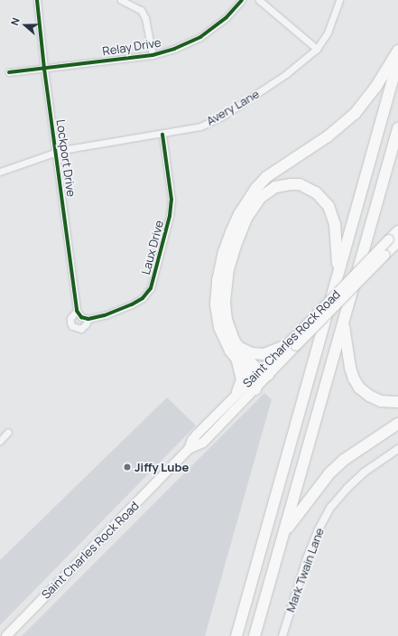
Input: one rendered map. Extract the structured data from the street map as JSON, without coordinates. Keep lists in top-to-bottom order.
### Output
{
  "streets": {
    "main road": ["Saint Charles Rock Road"],
    "street": [
      "Relay Drive",
      "Avery Lane",
      "Lockport Drive",
      "Laux Drive",
      "Mark Twain Lane"
    ]
  },
  "crossings": [
    ["Relay Drive", "Lockport Drive"],
    ["Avery Lane", "Lockport Drive"],
    ["Avery Lane", "Laux Drive"],
    ["Lockport Drive", "Laux Drive"]
  ],
  "places": ["Jiffy Lube"],
  "north": "left"
}
